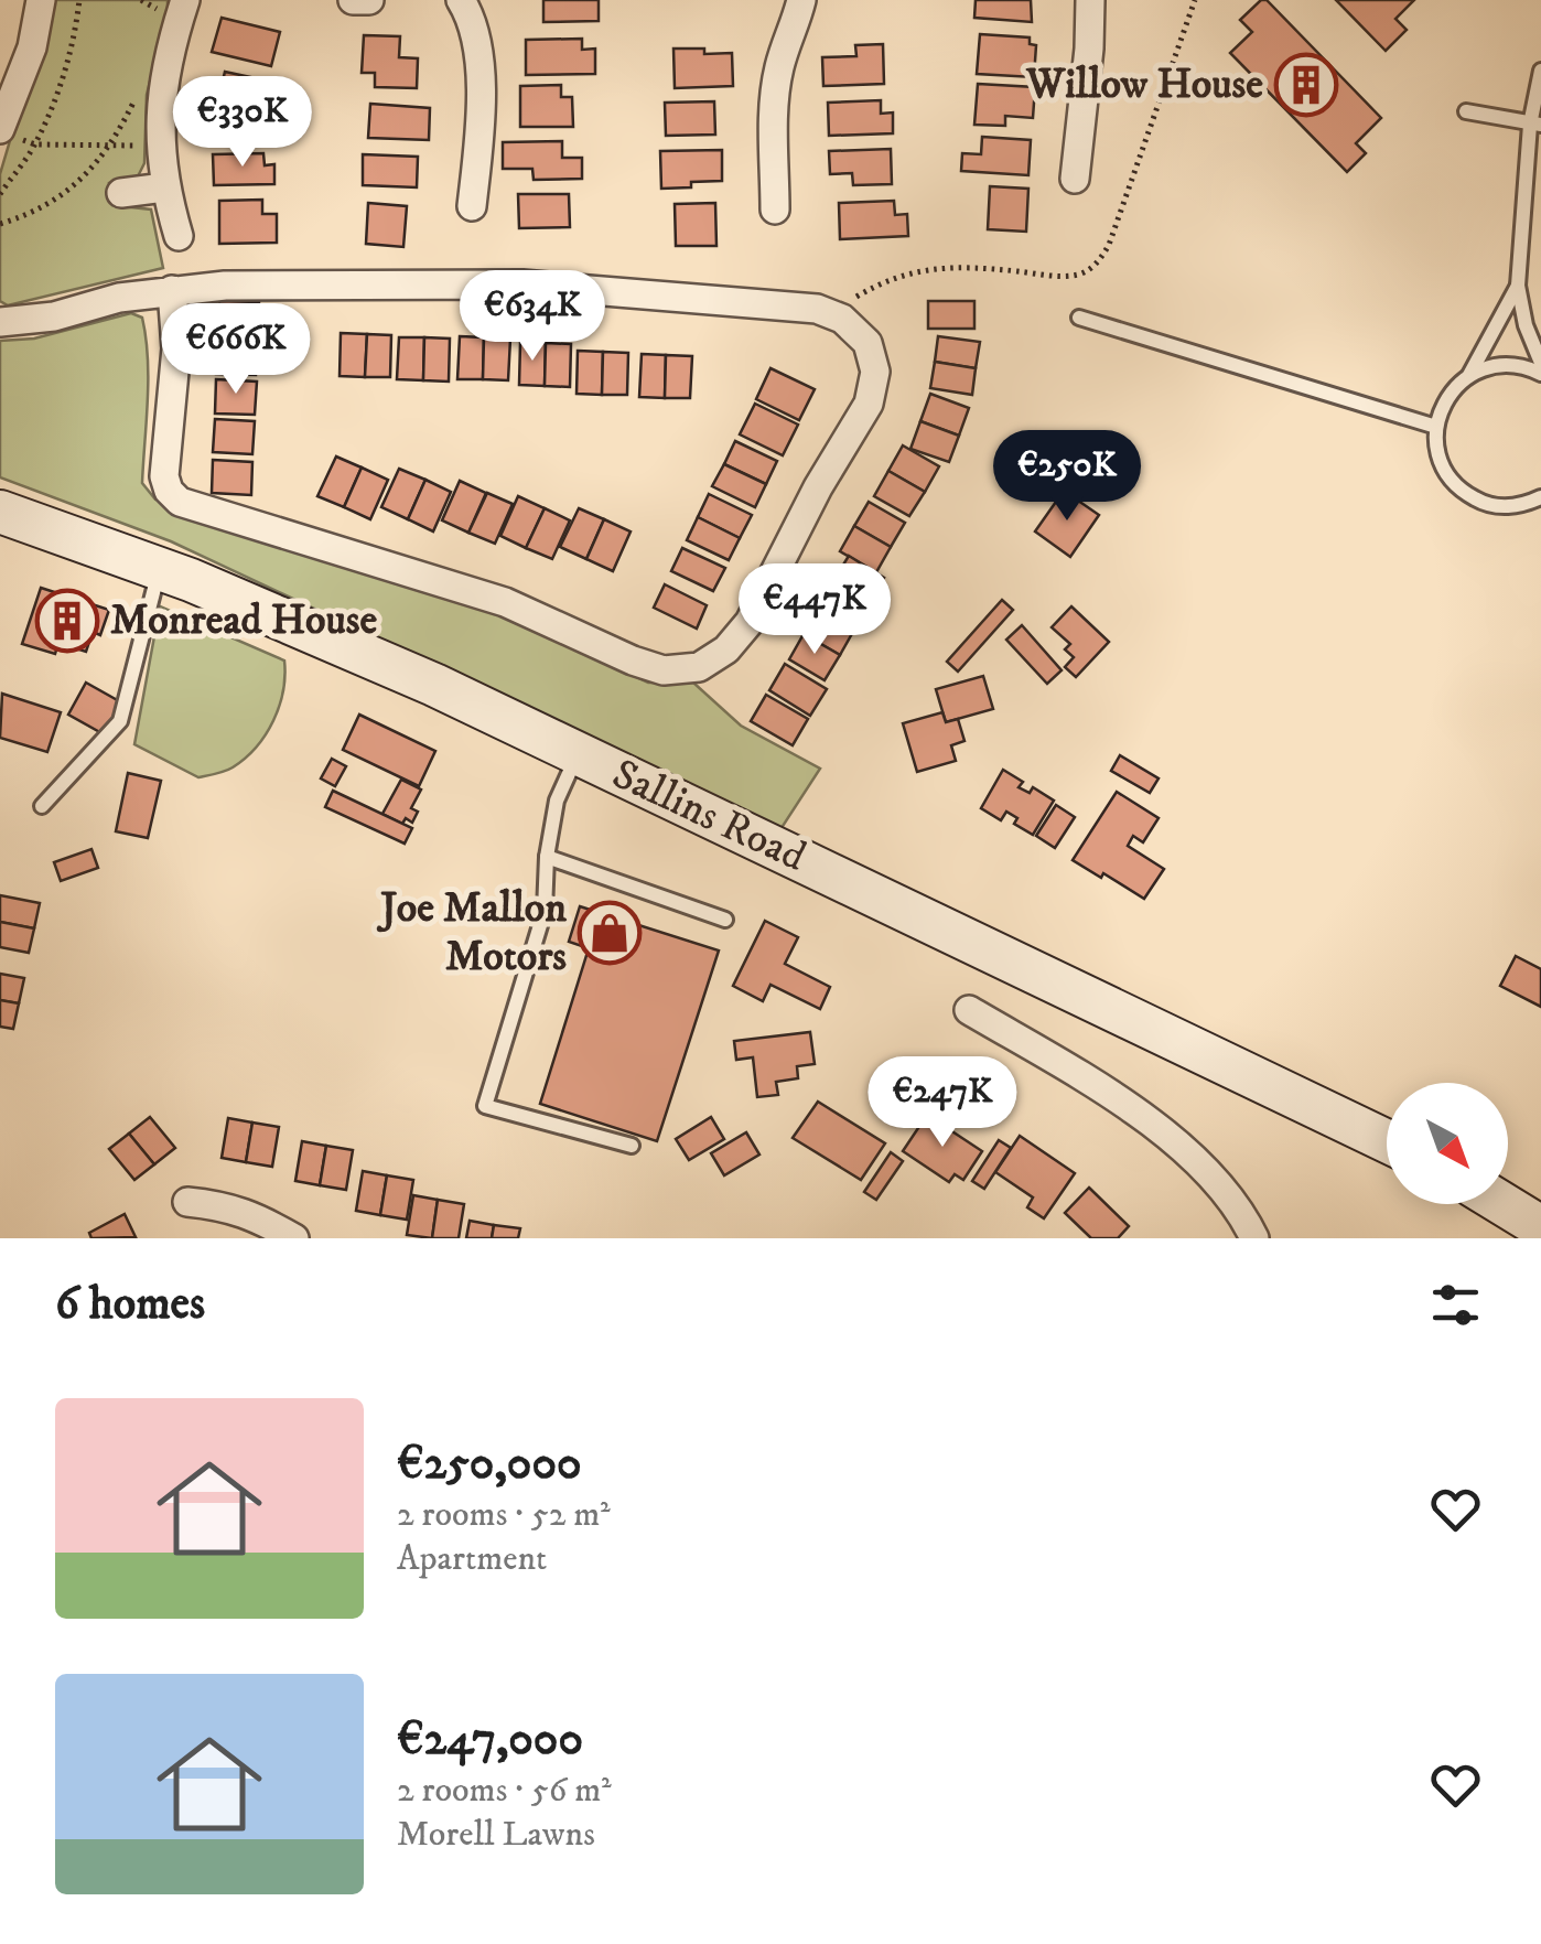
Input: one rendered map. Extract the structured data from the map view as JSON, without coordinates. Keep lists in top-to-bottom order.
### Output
{
  "streets": {
    "main road": ["Sallins Road"]
  },
  "places": {
    "building": ["Willow House", "Monread House"],
    "shop": ["Joe Mallon Motors"]
  },
  "north": "bottom right",
  "page": {
    "price": [
      "€330K",
      "€634K",
      "€666K",
      "€250K",
      "€447K",
      "€247K"
    ],
    "heading": "6 homes",
    "list": [
      {
        "name": "€250,000",
        "note": "2 rooms · 52 m² · Apartment"
      },
      {
        "name": "€247,000",
        "note": "2 rooms · 56 m² · Morell Lawns"
      }
    ]
  }
}
